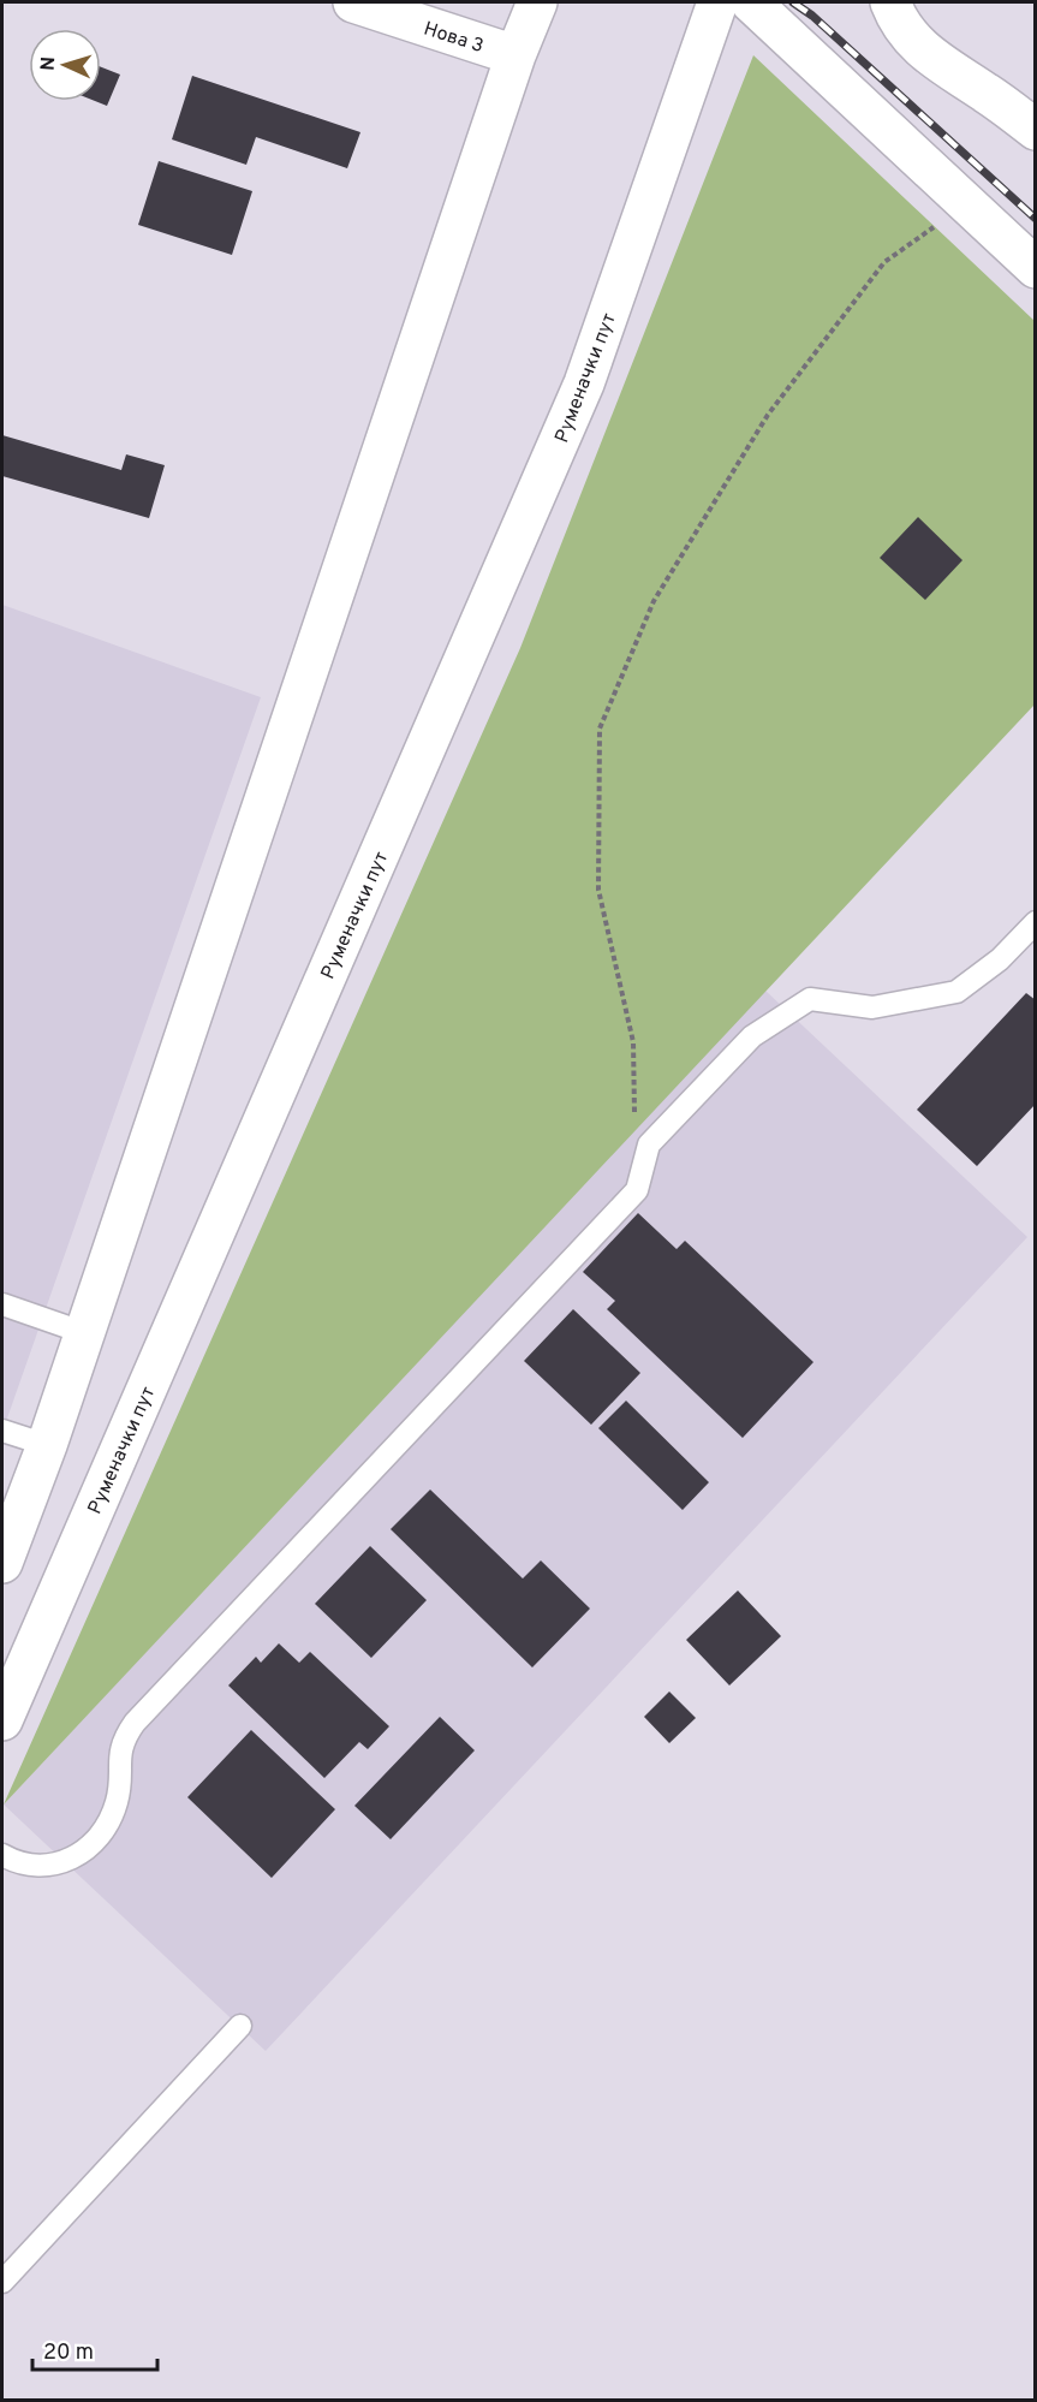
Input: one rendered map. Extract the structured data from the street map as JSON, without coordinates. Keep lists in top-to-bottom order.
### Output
{
  "streets": {
    "street": ["Нова 3", "Руменачки пут"]
  },
  "scale_bar": "20 m",
  "north": "left"
}
